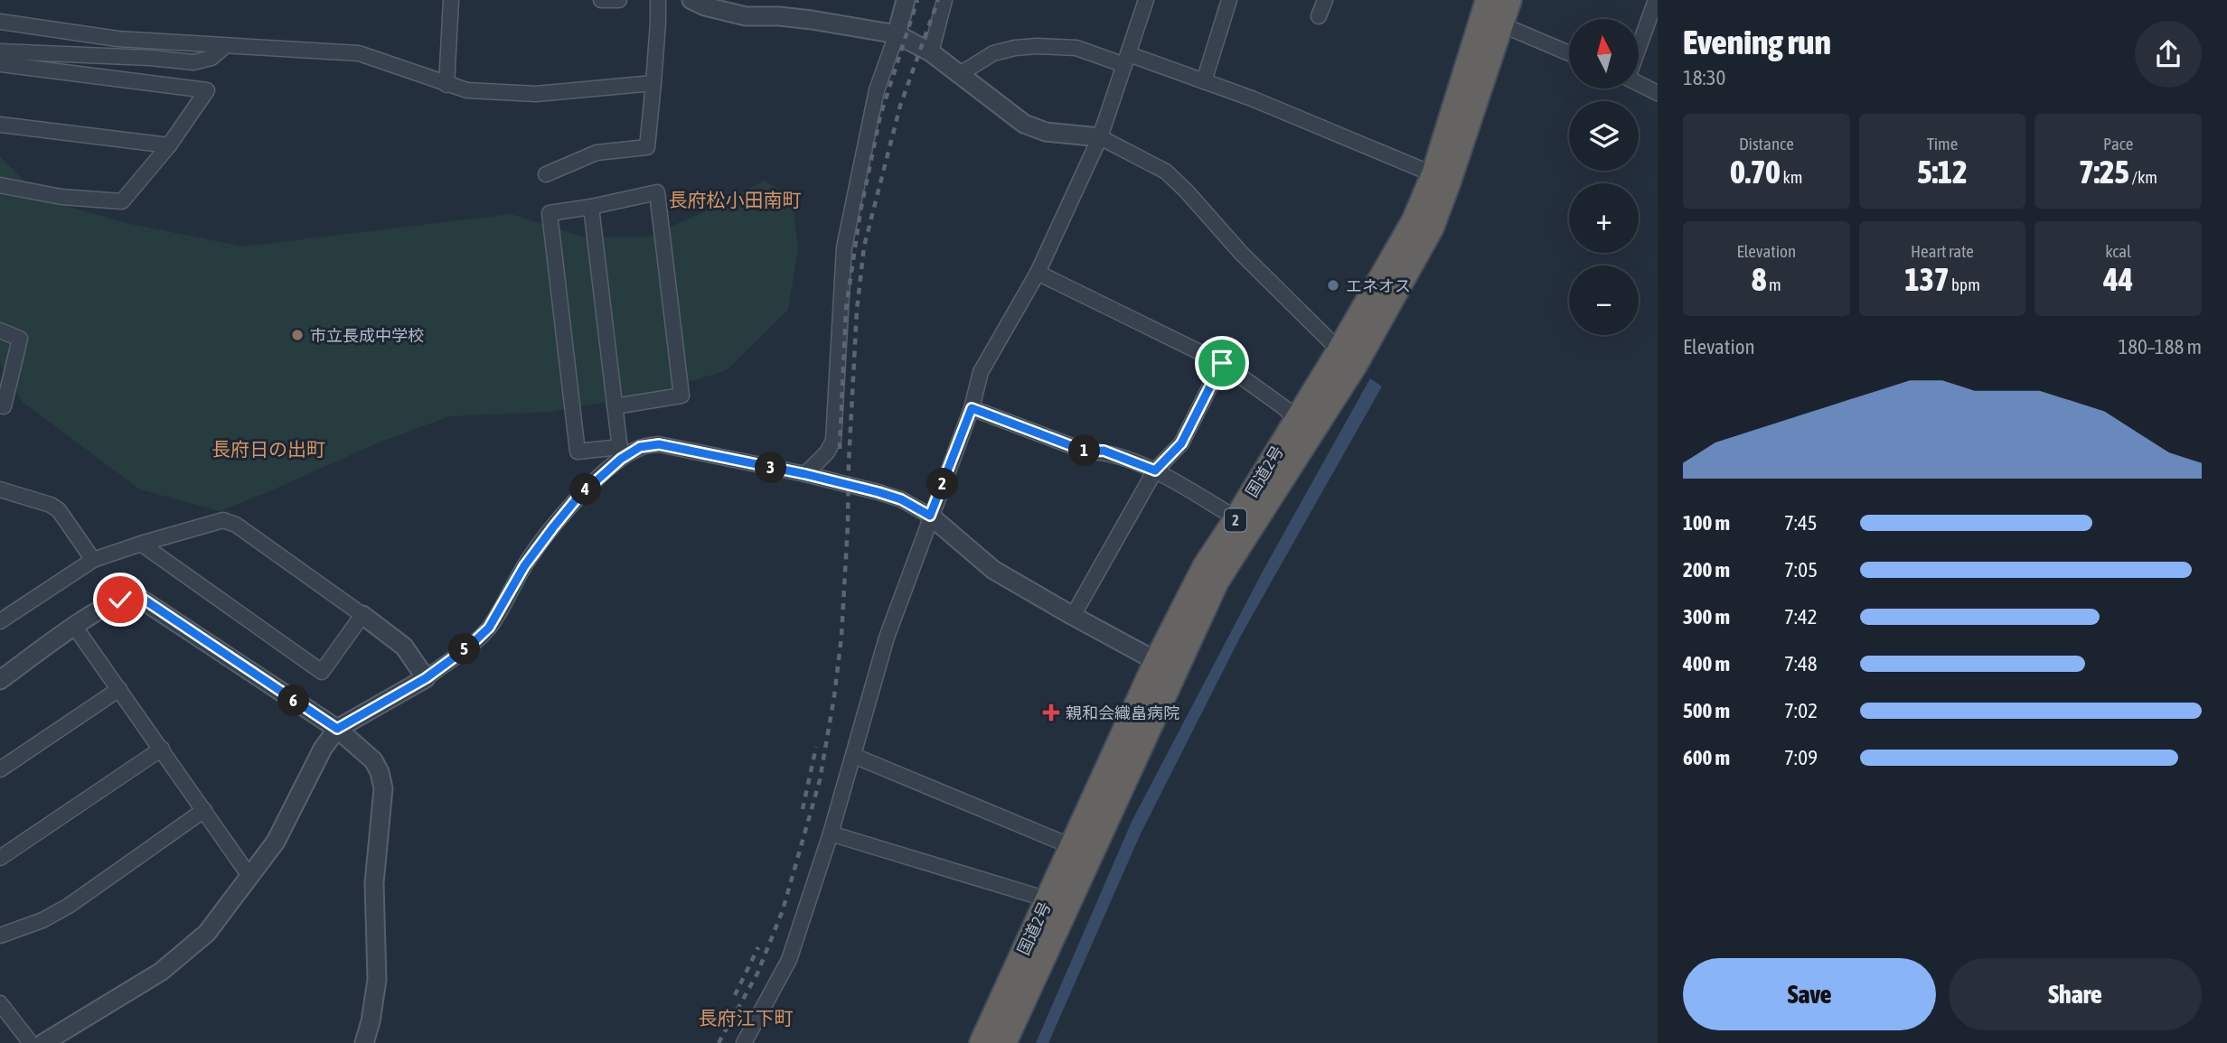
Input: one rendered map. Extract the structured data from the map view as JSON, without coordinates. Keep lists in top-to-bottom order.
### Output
{
  "streets": {
    "highway": ["国道2号", "2"]
  },
  "districts": ["長府松小田南町", "長府日の出町", "長府江下町"],
  "places": {
    "other": ["エネオス", "市立長成中学校"],
    "health": ["親和会織畠病院"]
  },
  "north": "top",
  "page": {
    "heading": ["Evening run", "18:30"],
    "map_buttons": ["+", "−"],
    "stats": [
      ["Distance", "0.70 km"],
      ["Time", "5:12"],
      ["Pace", "7:25 /km"],
      ["Elevation", "8 m"],
      ["Heart rate", "137 bpm"],
      ["kcal", "44"]
    ],
    "chart": ["Elevation", "180–188 m"],
    "pins": [
      "1",
      "3",
      "2",
      "4",
      "5",
      "6"
    ],
    "list": [
      {
        "name": "100 m",
        "note": "7:45"
      },
      {
        "name": "200 m",
        "note": "7:05"
      },
      {
        "name": "300 m",
        "note": "7:42"
      },
      {
        "name": "400 m",
        "note": "7:48"
      },
      {
        "name": "500 m",
        "note": "7:02"
      },
      {
        "name": "600 m",
        "note": "7:09"
      }
    ],
    "buttons": ["Save", "Share"]
  }
}
